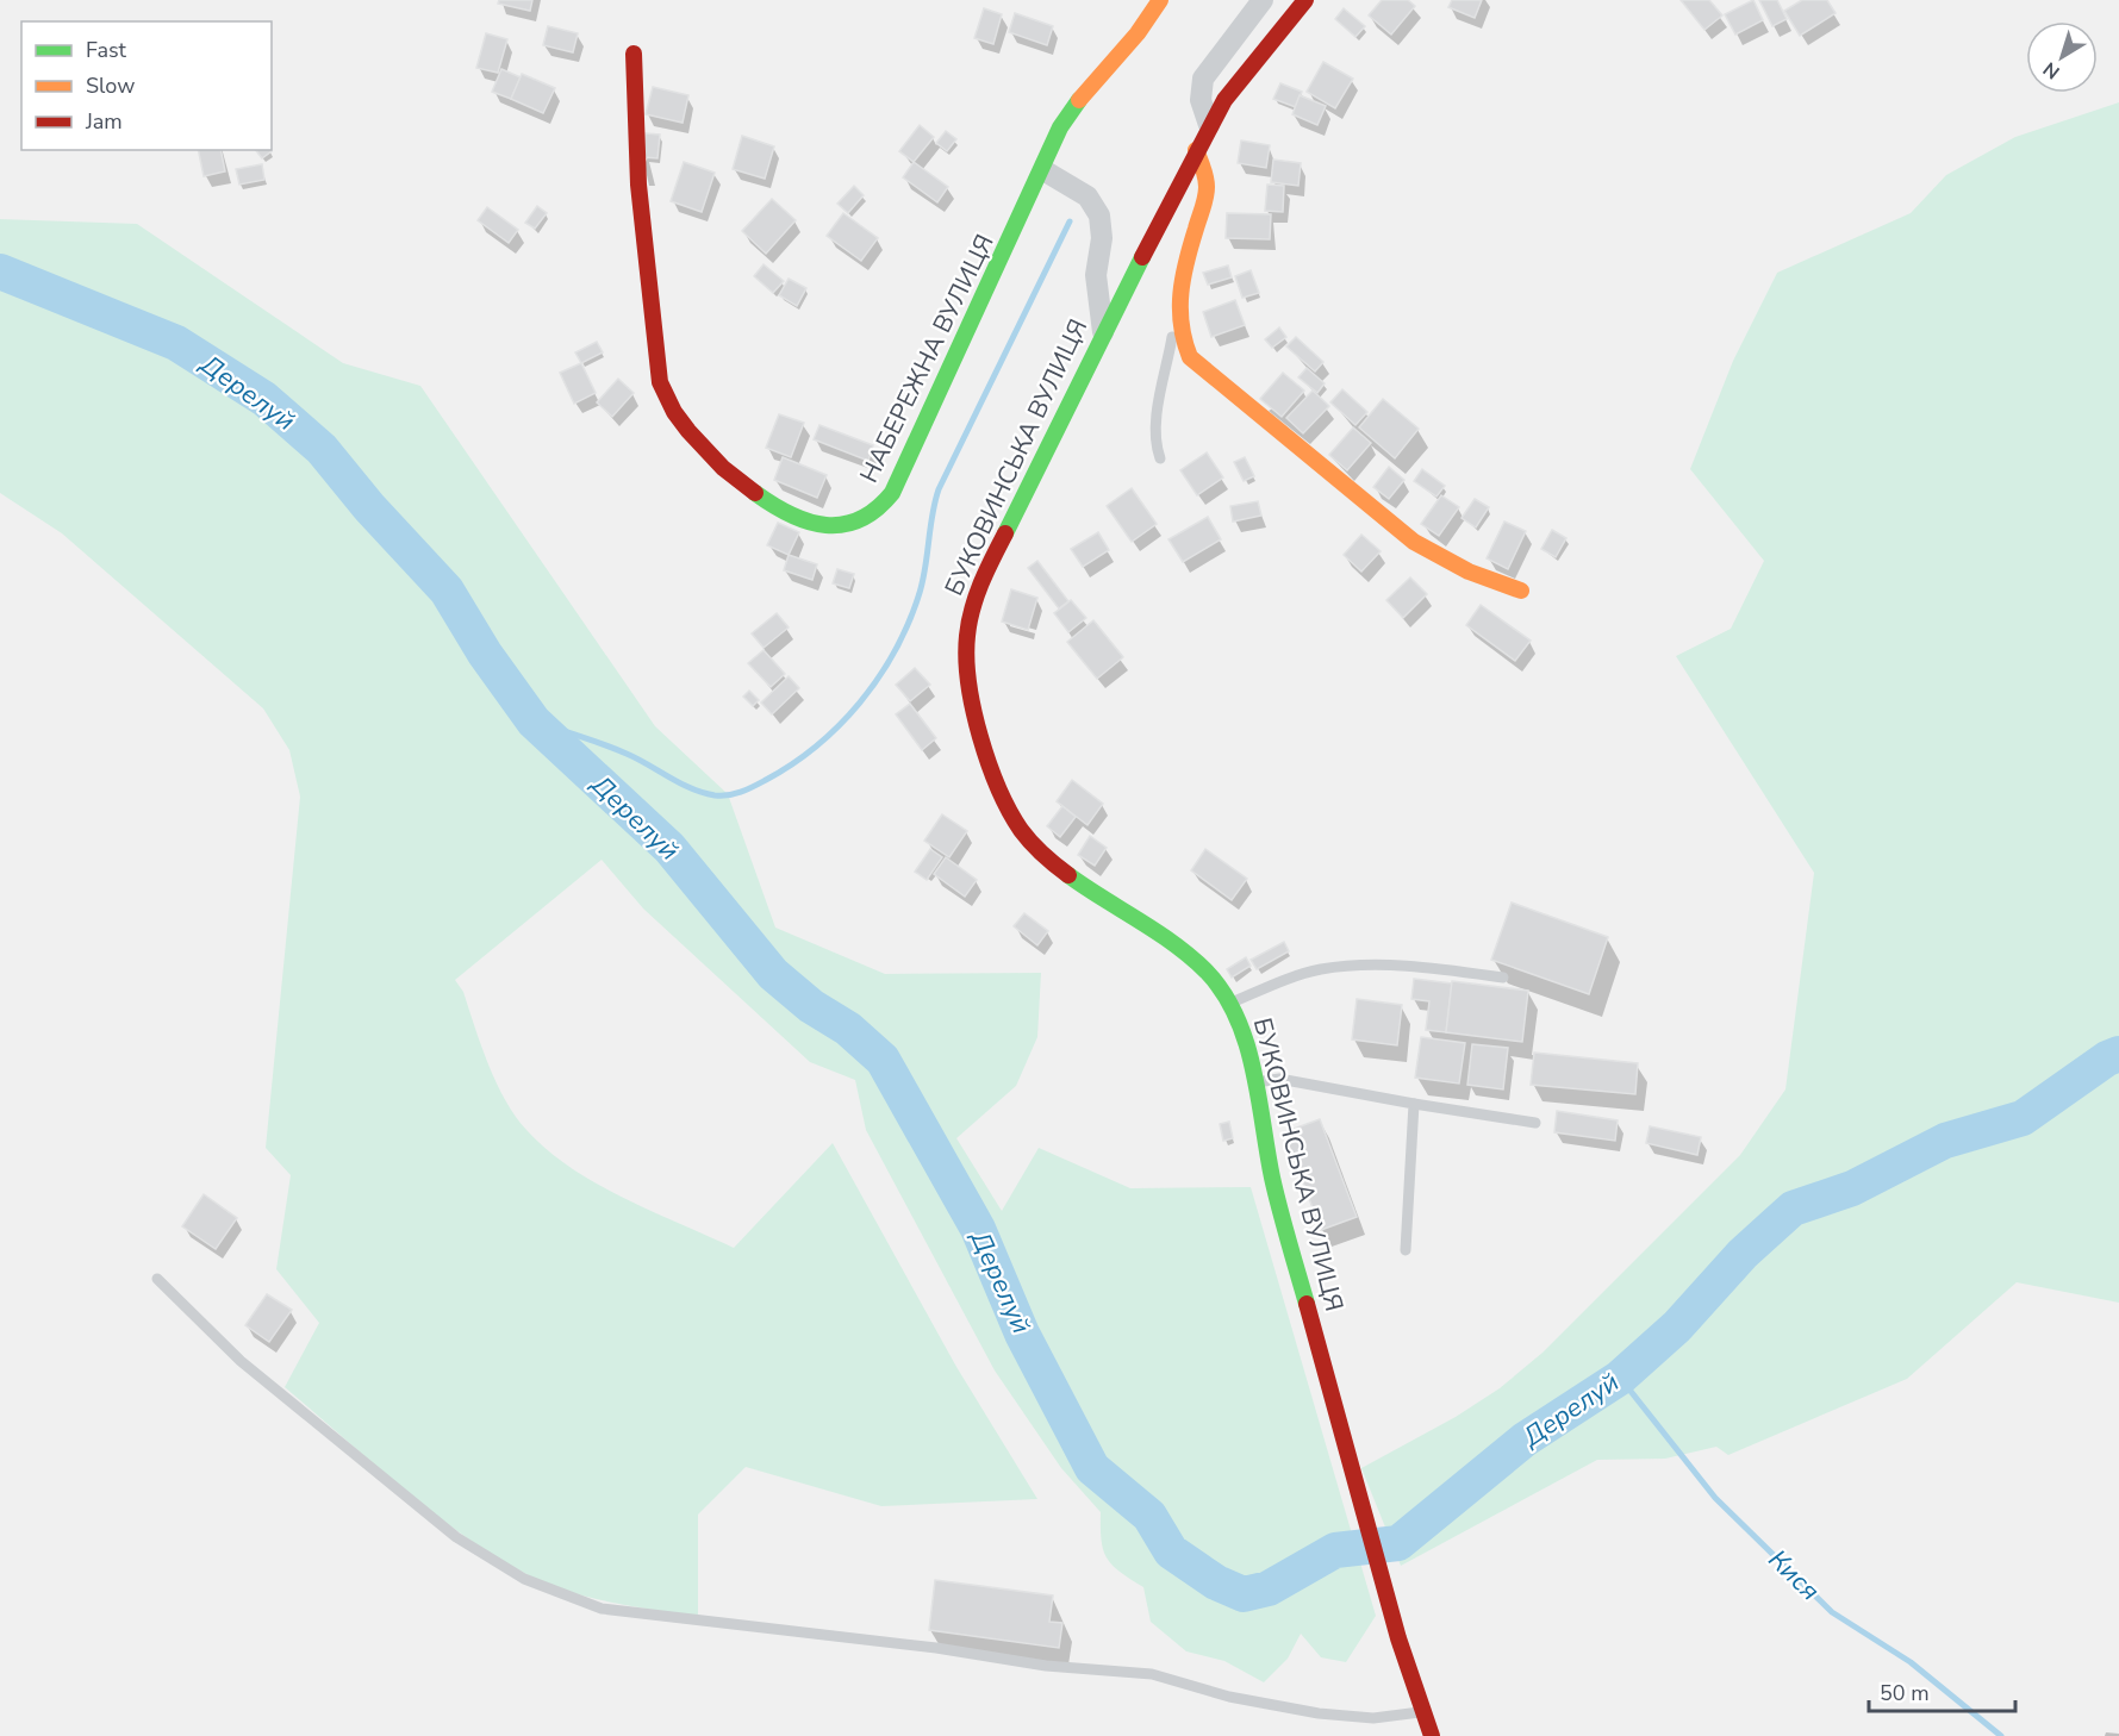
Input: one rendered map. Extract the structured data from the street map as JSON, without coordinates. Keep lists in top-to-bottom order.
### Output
{
  "streets": {
    "street": ["НАБЕРЕЖНА ВУЛИЦЯ", "БУКОВИНСЬКА ВУЛИЦЯ"]
  },
  "water": ["Дерелуй", "Кися"],
  "legend": ["Fast", "Slow", "Jam"],
  "scale_bar": "50 m",
  "north": "bottom left"
}
